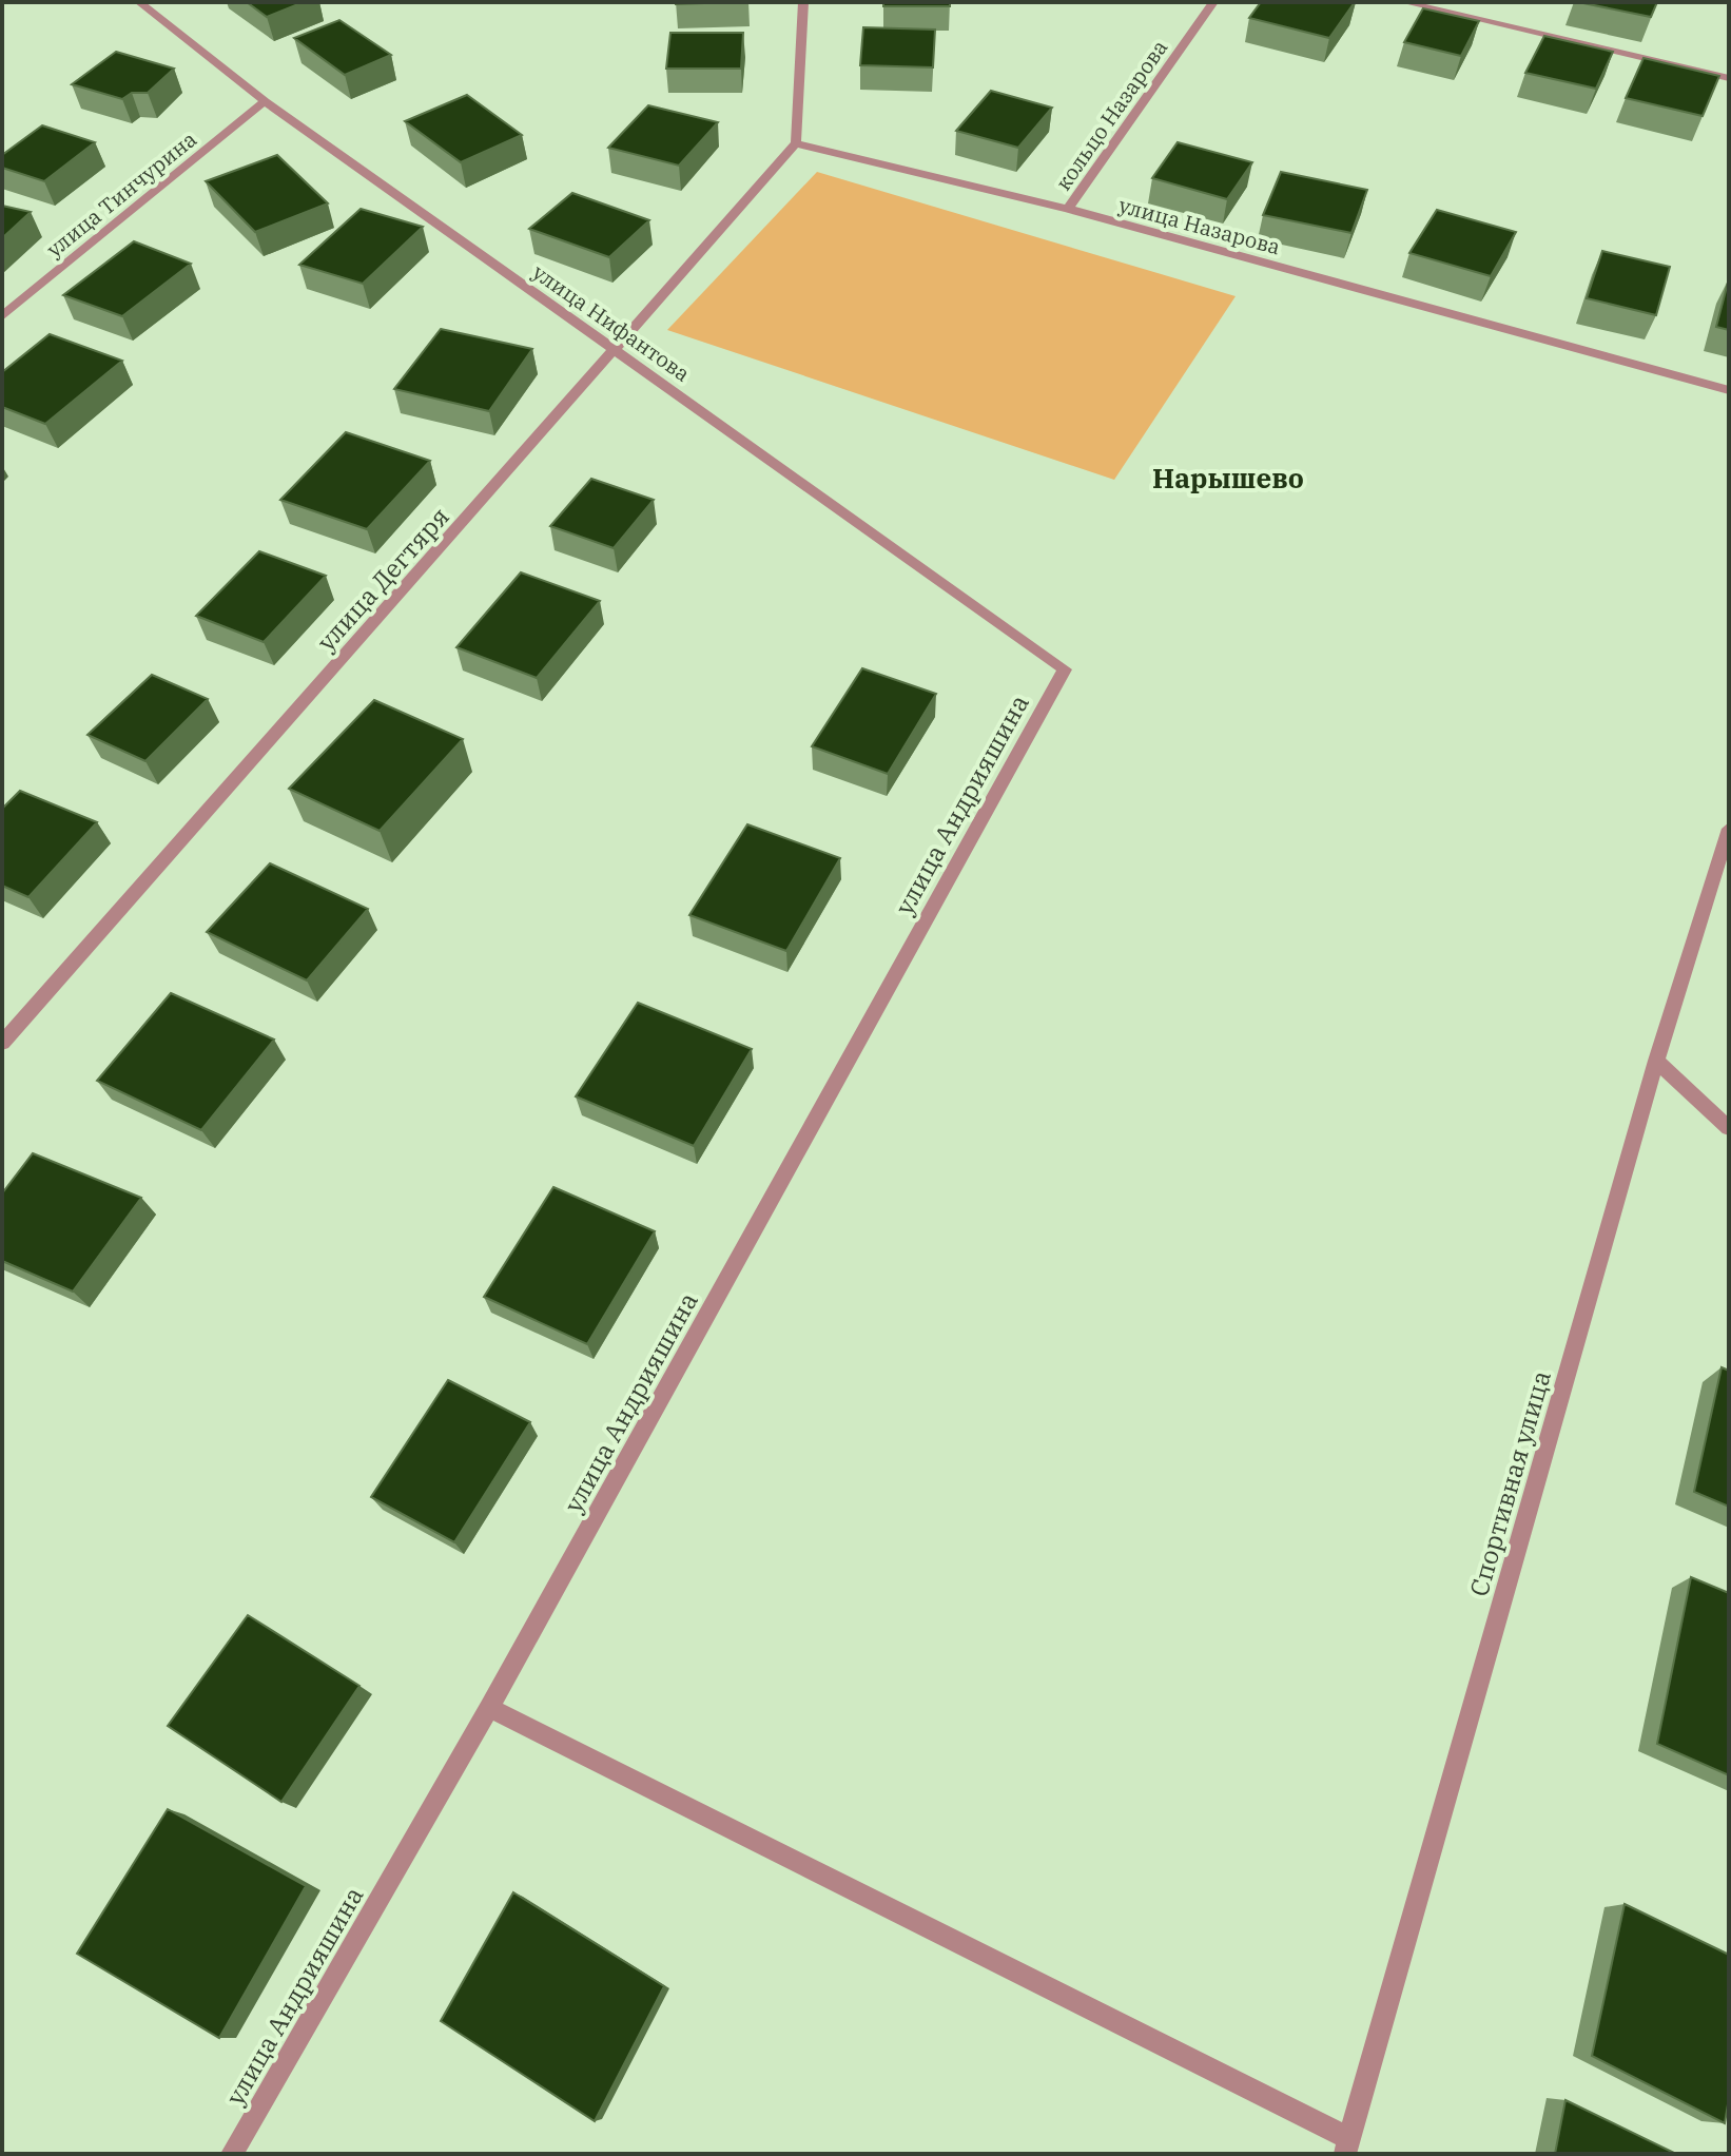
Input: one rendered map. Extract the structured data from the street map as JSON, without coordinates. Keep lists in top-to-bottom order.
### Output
{
  "streets": {
    "street": [
      "кольцо Назарова",
      "улица Тинчурина",
      "улица Назарова",
      "улица Нифантова",
      "улица Дегтяря",
      "улица Андрияшина",
      "Спортивная улица"
    ]
  },
  "crossings": [
    ["кольцо Назарова", "улица Назарова"],
    ["улица Тинчурина", "улица Нифантова"],
    ["улица Назарова", "улица Дегтяря"],
    ["улица Нифантова", "улица Дегтяря"],
    ["улица Нифантова", "улица Андрияшина"]
  ],
  "districts": ["Нарышево"]
}
